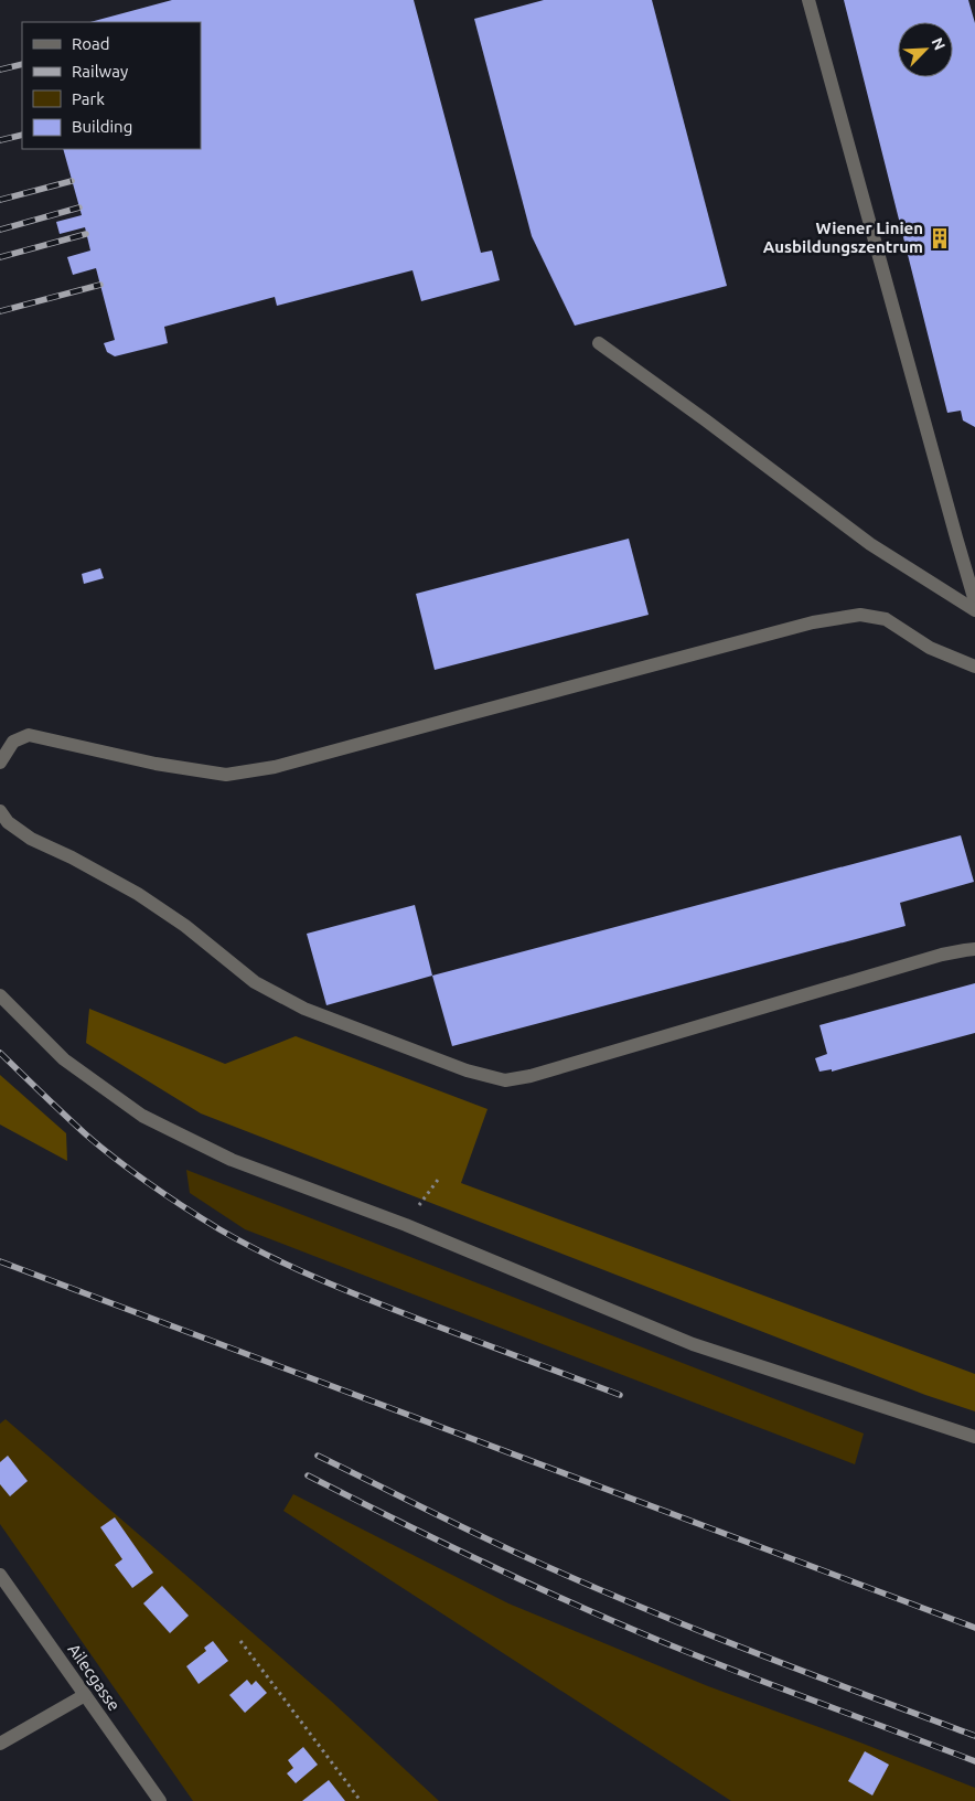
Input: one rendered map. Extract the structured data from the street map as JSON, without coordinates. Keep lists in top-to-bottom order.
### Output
{
  "streets": {
    "street": ["Ailecgasse"]
  },
  "places": {
    "building": ["Wiener Linien Ausbildungszentrum"]
  },
  "legend": [
    "Road",
    "Railway",
    "Park",
    "Building"
  ],
  "north": "top right"
}
